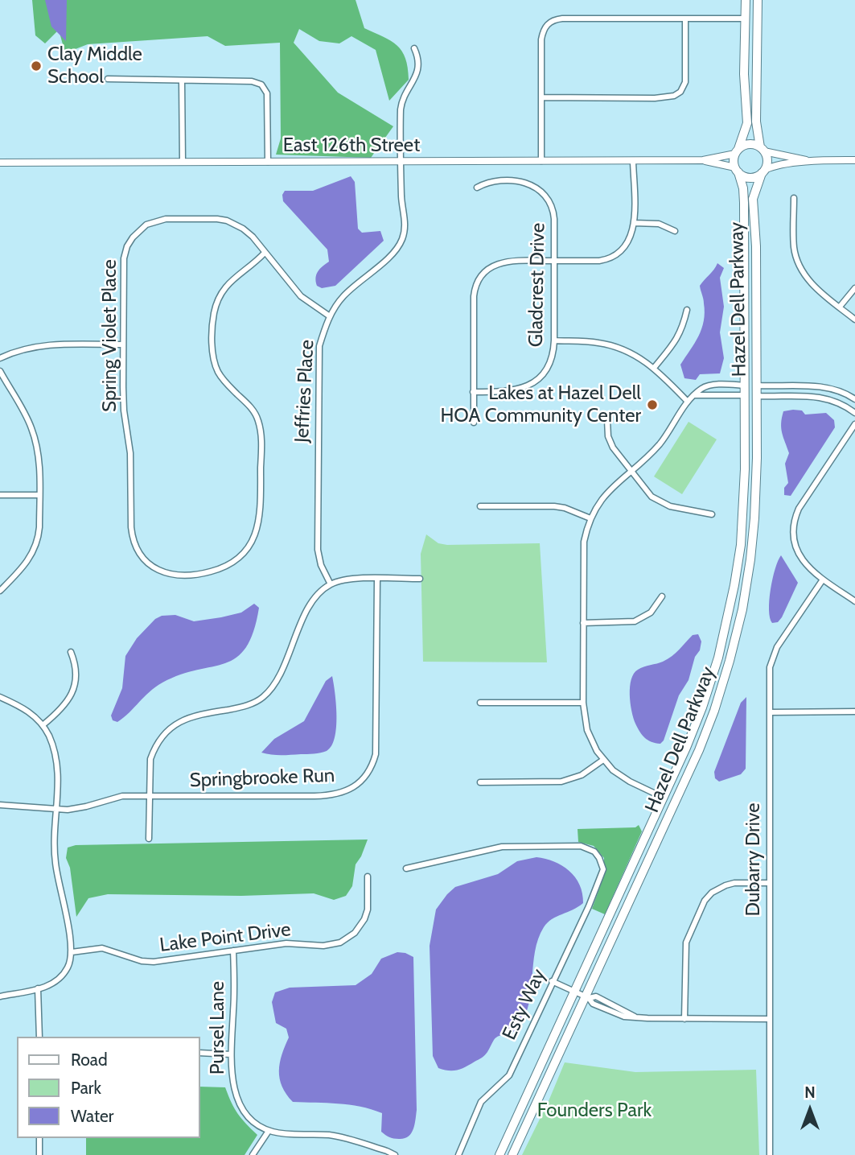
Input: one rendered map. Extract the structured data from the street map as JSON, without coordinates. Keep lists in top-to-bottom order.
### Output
{
  "streets": {
    "main road": ["Hazel Dell Parkway"],
    "street": [
      "East 126th Street",
      "Gladcrest Drive",
      "Spring Violet Place",
      "Jeffries Place",
      "Springbrooke Run",
      "Dubarry Drive",
      "Lake Point Drive",
      "Esty Way",
      "Pursel Lane"
    ]
  },
  "crossings": [
    ["East 126th Street", "Hazel Dell Parkway"],
    ["East 126th Street", "Jeffries Place"],
    ["Spring Violet Place", "Jeffries Place"],
    ["Lake Point Drive", "Pursel Lane"]
  ],
  "parks": ["Founders Park"],
  "places": ["Clay Middle School", "Lakes at Hazel Dell HOA Community Center"],
  "legend": ["Road", "Park", "Water"],
  "north": "top"
}
